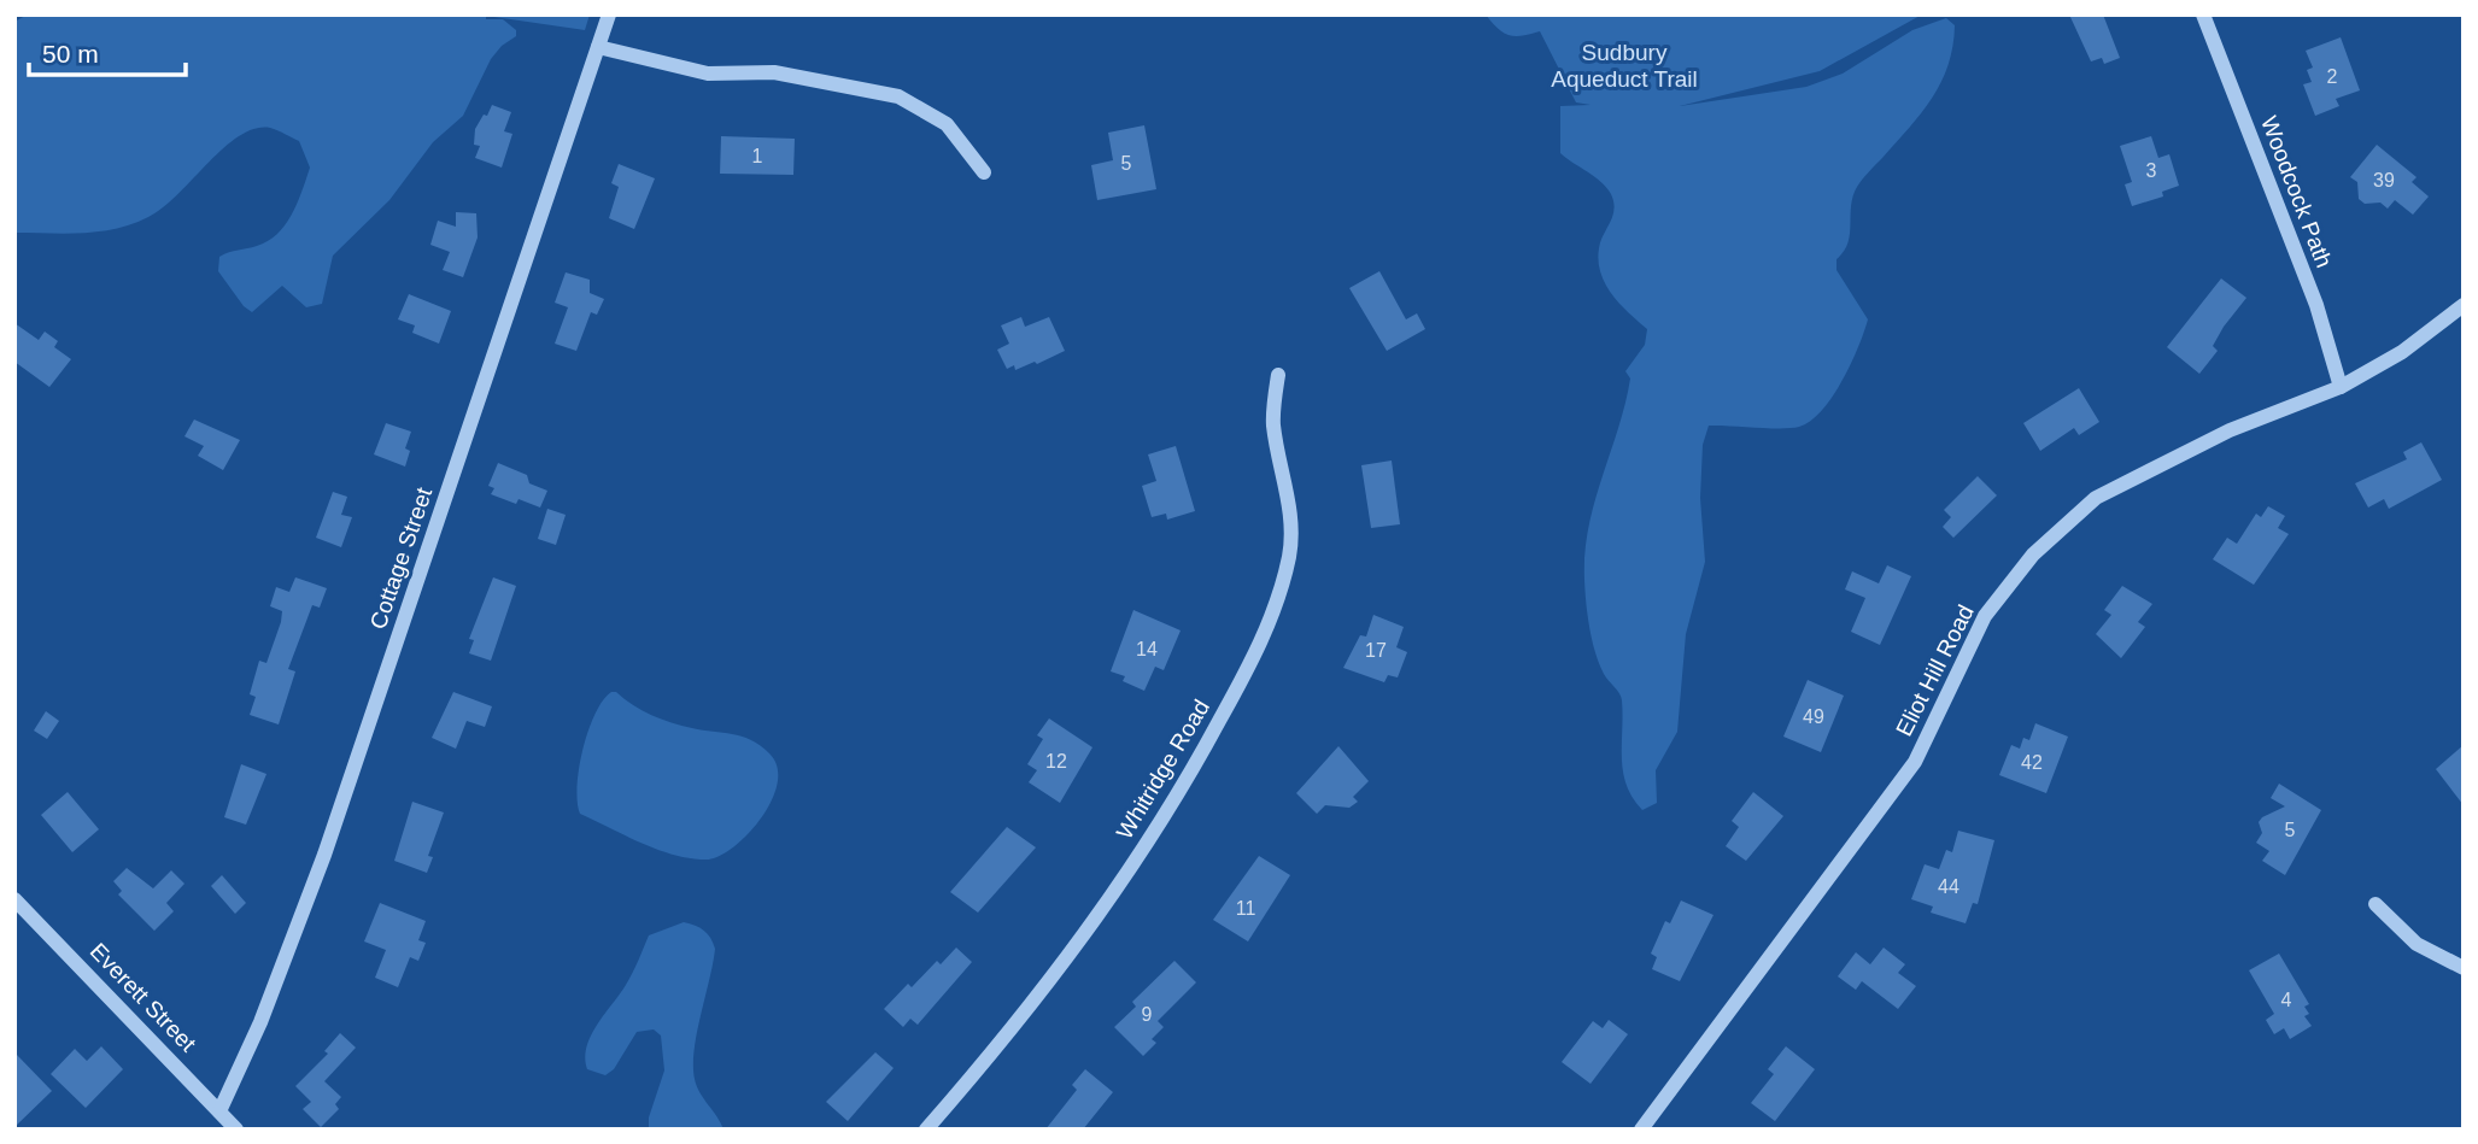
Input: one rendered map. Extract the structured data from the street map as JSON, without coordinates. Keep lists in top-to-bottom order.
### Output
{
  "streets": {
    "street": [
      "Woodcock Path",
      "Cottage Street",
      "Eliot Hill Road",
      "Whitridge Road",
      "Everett Street"
    ]
  },
  "crossings": [
    ["Woodcock Path", "Eliot Hill Road"],
    ["Cottage Street", "Everett Street"]
  ],
  "parks": ["Sudbury Aqueduct Trail"],
  "house_numbers": [
    "2",
    "1",
    "5",
    "3",
    "39",
    "14",
    "17",
    "49",
    "12",
    "42",
    "5",
    "44",
    "11",
    "4",
    "9"
  ],
  "scale_bar": "50 m"
}
